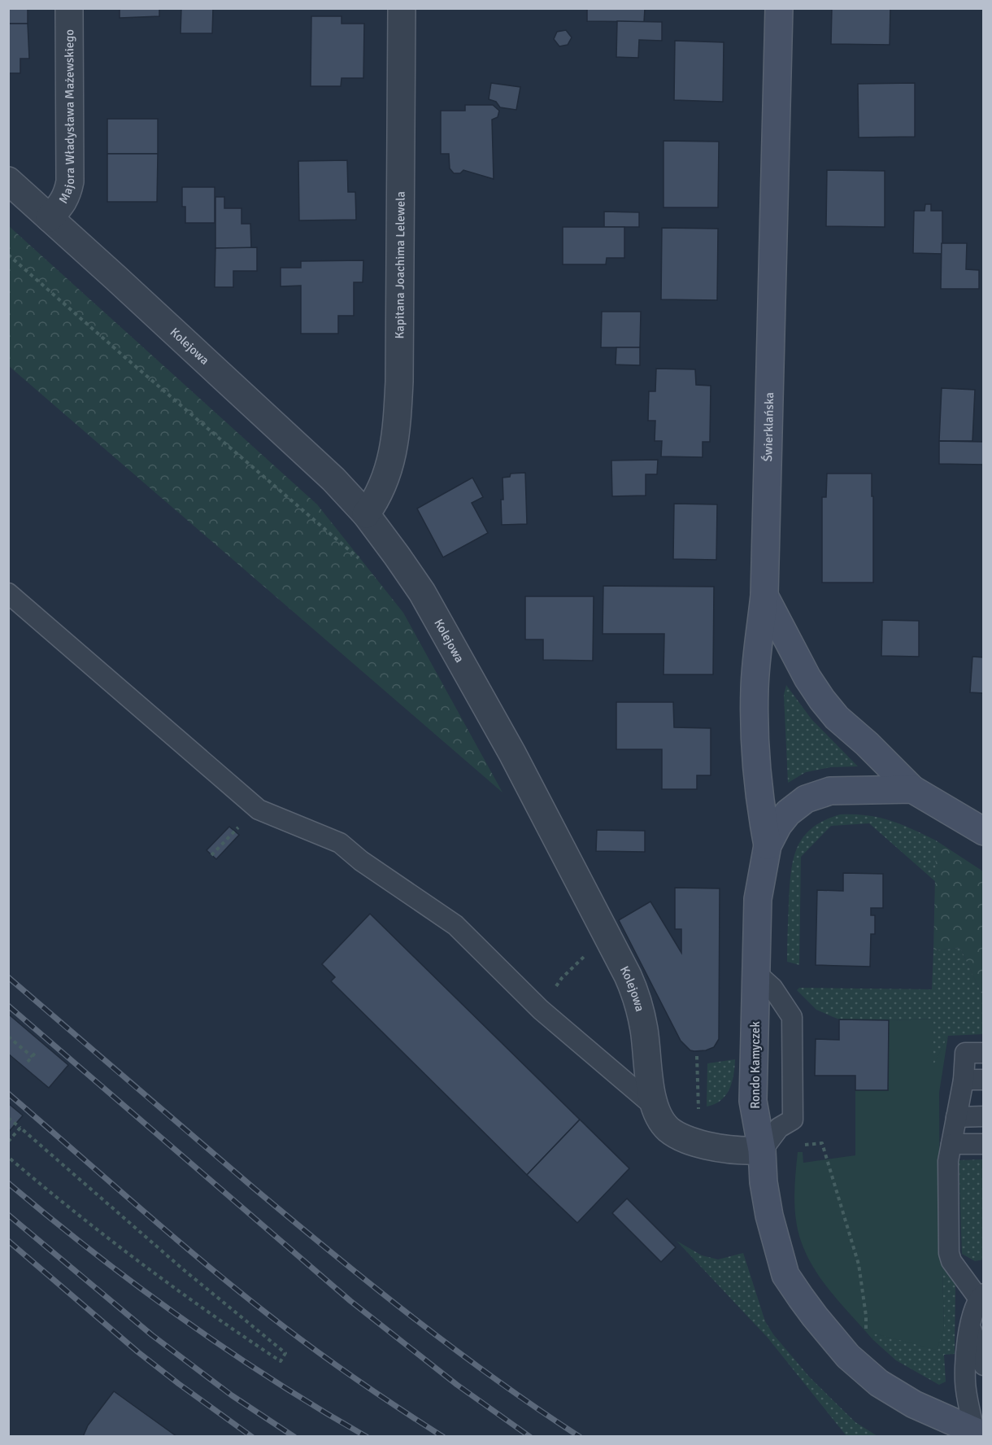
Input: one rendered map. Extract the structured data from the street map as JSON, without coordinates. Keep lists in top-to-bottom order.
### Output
{
  "streets": {
    "main road": ["Świerklańska", "Rondo Kamyczek"],
    "street": ["Majora Władysława Mażewskiego", "Kapitana Joachima Lelewela", "Kolejowa"]
  },
  "crossings": [
    ["Majora Władysława Mażewskiego", "Kolejowa"],
    ["Kapitana Joachima Lelewela", "Kolejowa"],
    ["Kolejowa", "Rondo Kamyczek"],
    ["Świerklańska", "Rondo Kamyczek"]
  ]
}
